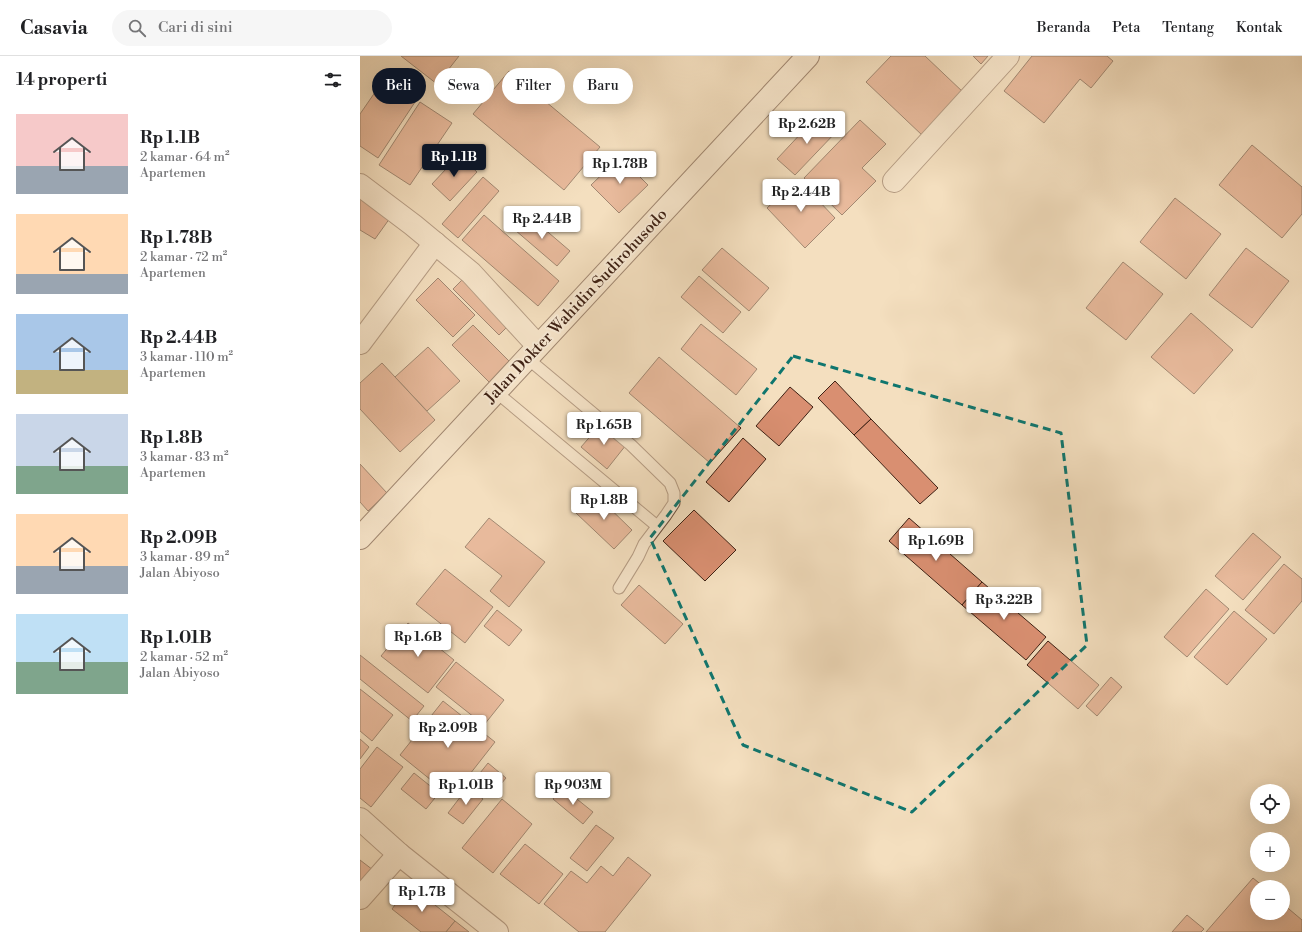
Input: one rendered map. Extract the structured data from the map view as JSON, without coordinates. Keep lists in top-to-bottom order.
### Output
{
  "streets": {
    "street": ["Jalan Dokter Wahidin Sudirohusodo"]
  },
  "page": {
    "header": "Casavia",
    "search": "Cari di sini",
    "nav": [
      "Beranda",
      "Peta",
      "Tentang",
      "Kontak"
    ],
    "heading": "14 properti",
    "chip": [
      "Beli",
      "Sewa",
      "Filter",
      "Baru"
    ],
    "list": [
      {
        "name": "Rp 1.1B",
        "note": "2 kamar · 64 m² · Apartemen"
      },
      {
        "name": "Rp 1.78B",
        "note": "2 kamar · 72 m² · Apartemen"
      },
      {
        "name": "Rp 2.44B",
        "note": "3 kamar · 110 m² · Apartemen"
      },
      {
        "name": "Rp 1.8B",
        "note": "3 kamar · 83 m² · Apartemen"
      },
      {
        "name": "Rp 2.09B",
        "note": "3 kamar · 89 m² · Jalan Abiyoso"
      },
      {
        "name": "Rp 1.01B",
        "note": "2 kamar · 52 m² · Jalan Abiyoso"
      }
    ],
    "price": [
      "Rp 2.62B",
      "Rp 1.1B",
      "Rp 1.78B",
      "Rp 2.44B",
      "Rp 2.44B",
      "Rp 1.65B",
      "Rp 1.8B",
      "Rp 1.69B",
      "Rp 3.22B",
      "Rp 1.6B",
      "Rp 2.09B",
      "Rp 1.01B",
      "Rp 903M",
      "Rp 1.7B"
    ],
    "map_buttons": ["+", "−"]
  }
}
